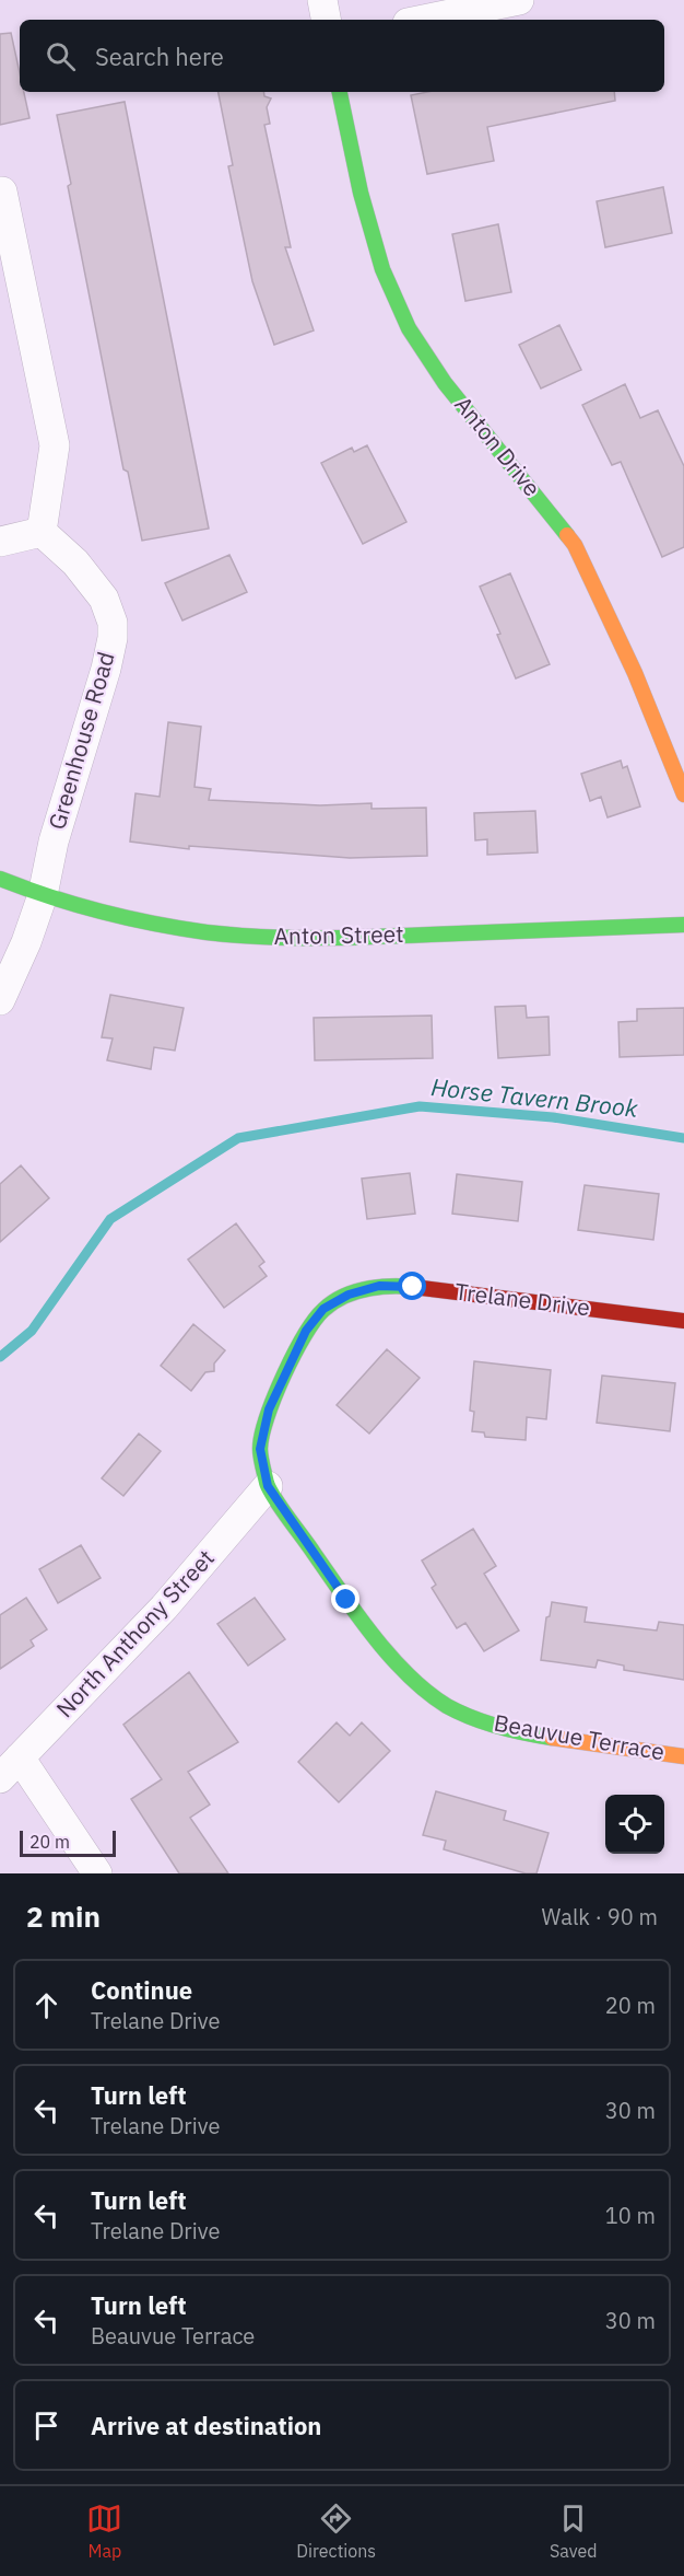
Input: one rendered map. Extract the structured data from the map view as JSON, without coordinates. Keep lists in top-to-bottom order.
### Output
{
  "streets": {
    "street": [
      "Anton Drive",
      "Greenhouse Road",
      "Anton Street",
      "Trelane Drive",
      "North Anthony Street",
      "Beauvue Terrace"
    ]
  },
  "crossings": [
    ["Greenhouse Road", "Anton Street"],
    ["Trelane Drive", "North Anthony Street"],
    ["Trelane Drive", "Beauvue Terrace"],
    ["North Anthony Street", "Beauvue Terrace"]
  ],
  "water": ["Horse Tavern Brook"],
  "scale_bar": "20 m",
  "page": {
    "search": "Search here",
    "scale": "20 m",
    "heading": ["2 min", "Walk · 90 m"],
    "list": [
      ["Continue", "Trelane Drive", "20 m"],
      ["Turn left", "Trelane Drive", "30 m"],
      ["Turn left", "Trelane Drive", "10 m"],
      ["Turn left", "Beauvue Terrace", "30 m"],
      "Arrive at destination"
    ],
    "nav": ["Map", "Directions", "Saved"]
  }
}
